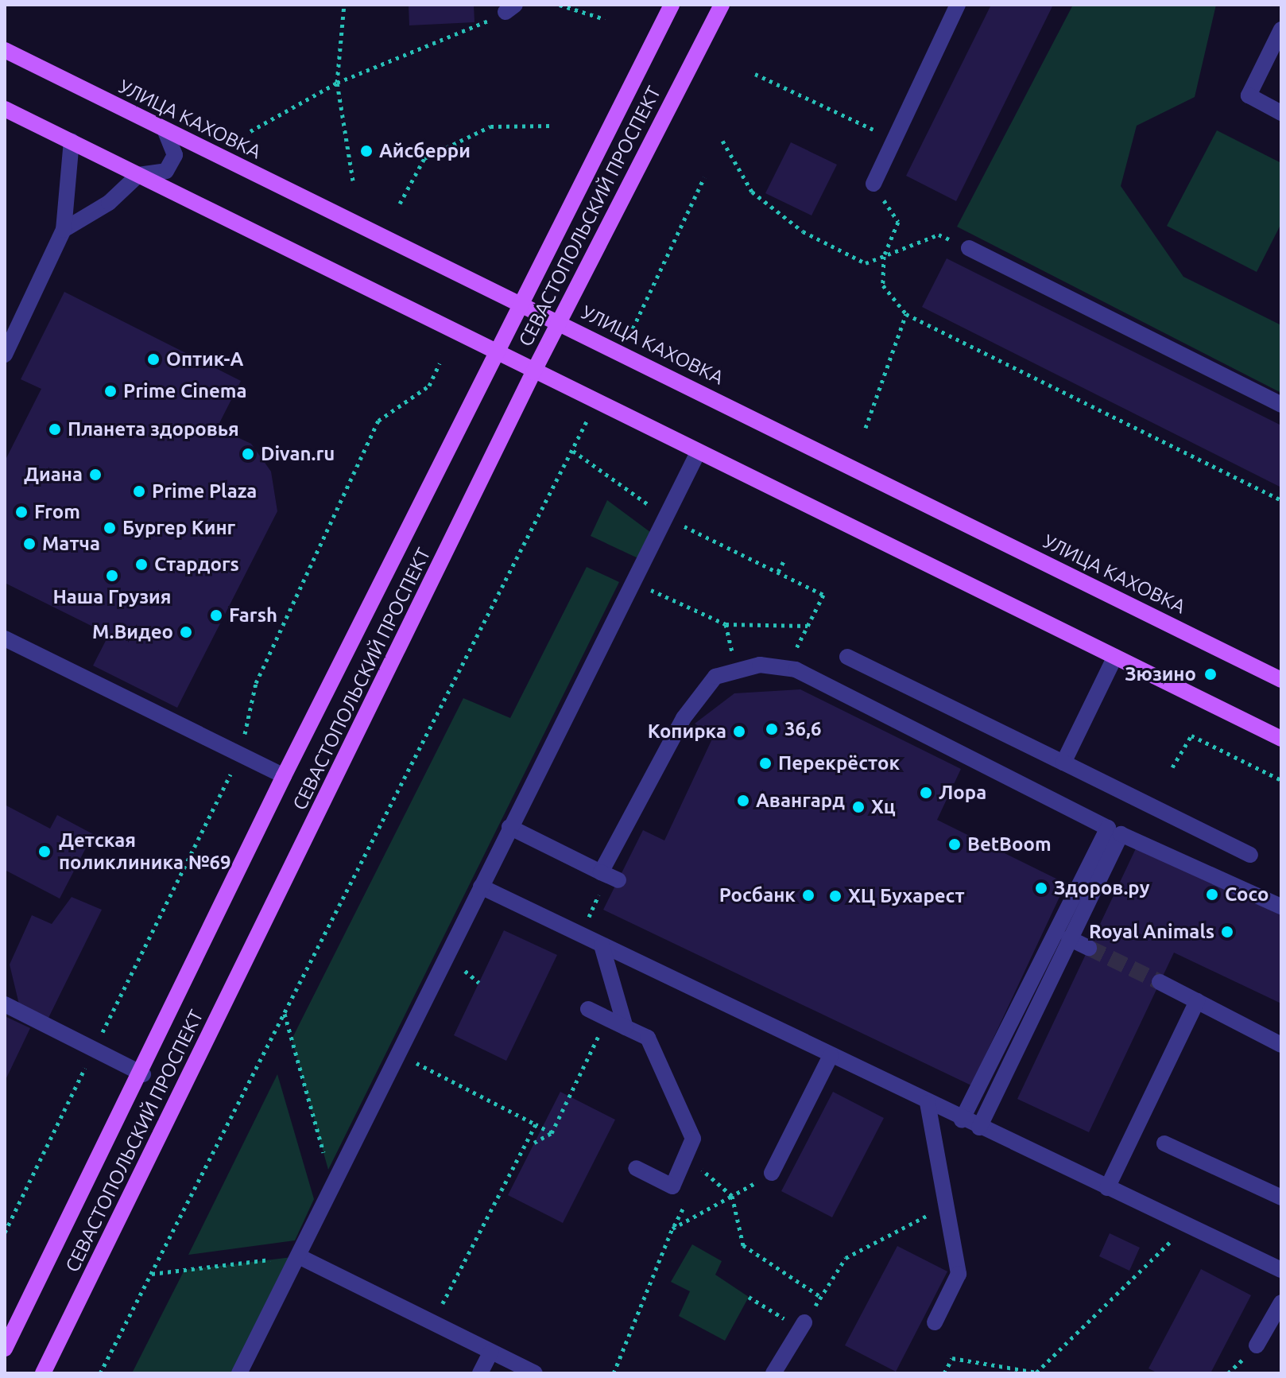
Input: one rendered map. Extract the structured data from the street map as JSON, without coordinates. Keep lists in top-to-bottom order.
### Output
{
  "streets": {
    "main road": ["УЛИЦА КАХОВКА", "СЕВАСТОПОЛЬСКИЙ ПРОСПЕКТ"]
  },
  "crossings": [
    ["УЛИЦА КАХОВКА", "СЕВАСТОПОЛЬСКИЙ ПРОСПЕКТ"]
  ],
  "places": [
    "Айсберри",
    "Оптик-А",
    "Prime Cinema",
    "Планета здоровья",
    "Divan.ru",
    "Диана",
    "Prime Plaza",
    "From",
    "Бургер Кинг",
    "Матча",
    "Стардогs",
    "Наша Грузия",
    "Farsh",
    "М.Видео",
    "Зюзино",
    "36,6",
    "Копирка",
    "Перекрёсток",
    "Лора",
    "Авангард",
    "Хц",
    "BetBoom",
    "Детская поликлиника №69",
    "Здоров.ру",
    "Coco",
    "Росбанк",
    "ХЦ Бухарест",
    "Royal Animals"
  ]
}
